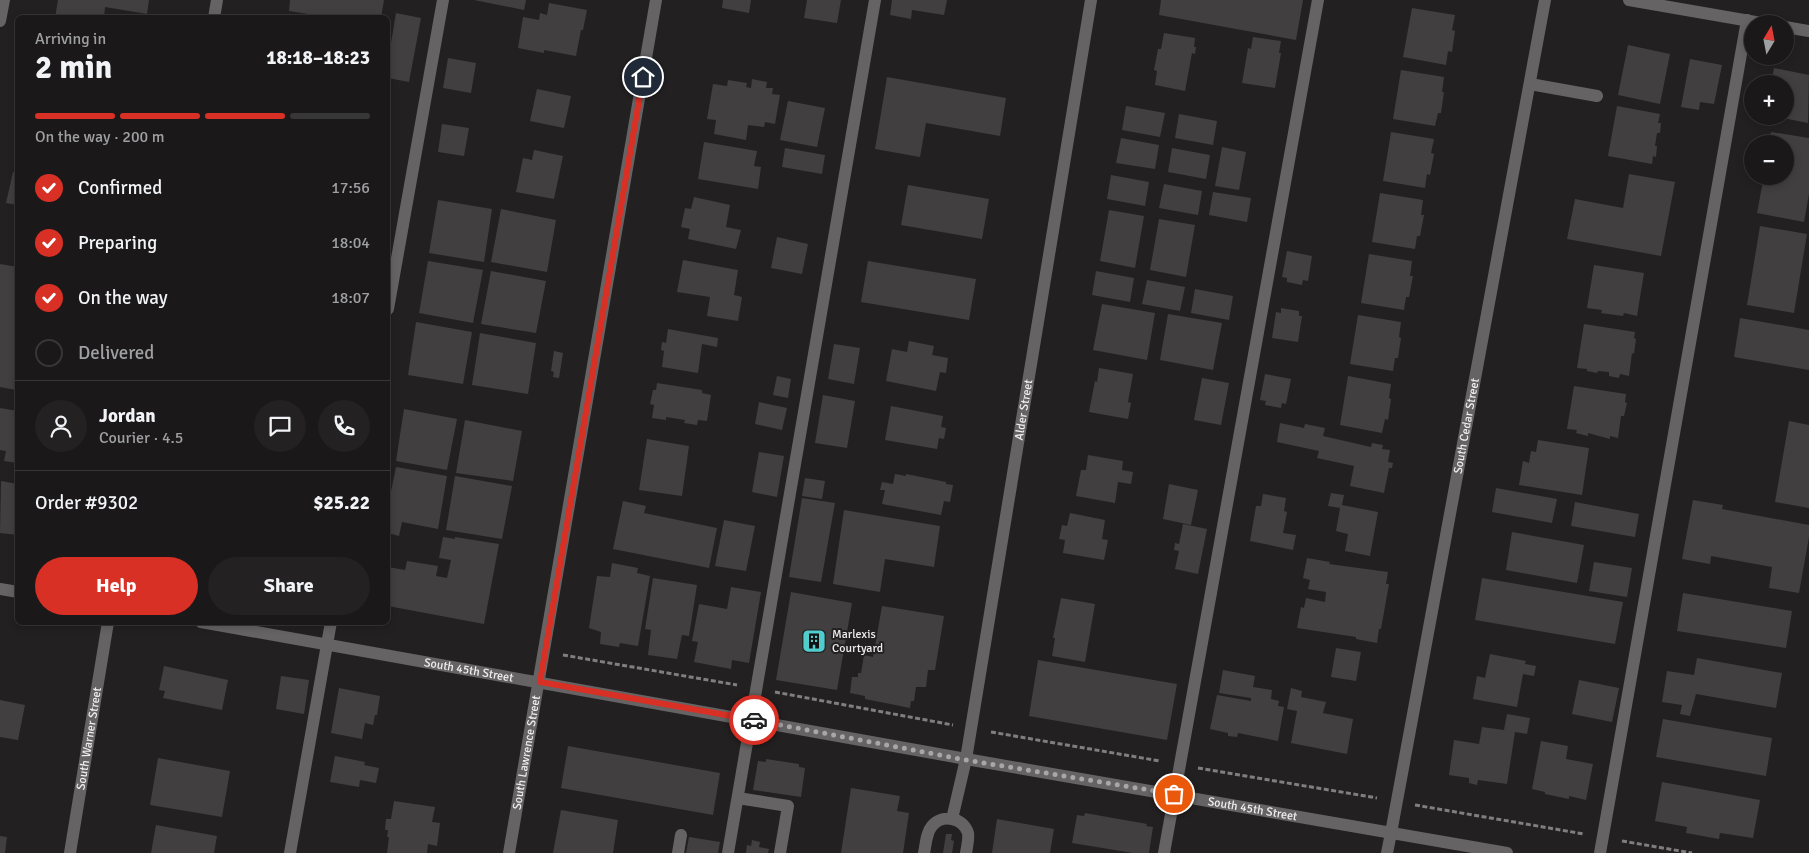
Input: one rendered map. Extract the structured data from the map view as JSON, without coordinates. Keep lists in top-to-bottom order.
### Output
{
  "streets": {
    "street": [
      "Alder Street",
      "South Cedar Street",
      "South 45th Street",
      "South Warner Street",
      "South Lawrence Street"
    ]
  },
  "crossings": [
    ["Alder Street", "South 45th Street"],
    ["South Cedar Street", "South 45th Street"],
    ["South 45th Street", "South Lawrence Street"]
  ],
  "places": {
    "building": ["Marlexis Courtyard"]
  },
  "north": "top",
  "page": {
    "map_buttons": ["+", "−"],
    "heading": ["2 min", "Arriving in", "18:18–18:23"],
    "panel": [
      "Jordan",
      "Courier · 4.5",
      "Order #9302",
      "$25.22"
    ],
    "bar": "On the way · 200 m",
    "list": [
      ["Confirmed", "17:56"],
      ["Preparing", "18:04"],
      ["On the way", "18:07"],
      "Delivered"
    ],
    "buttons": ["Help", "Share"]
  }
}
